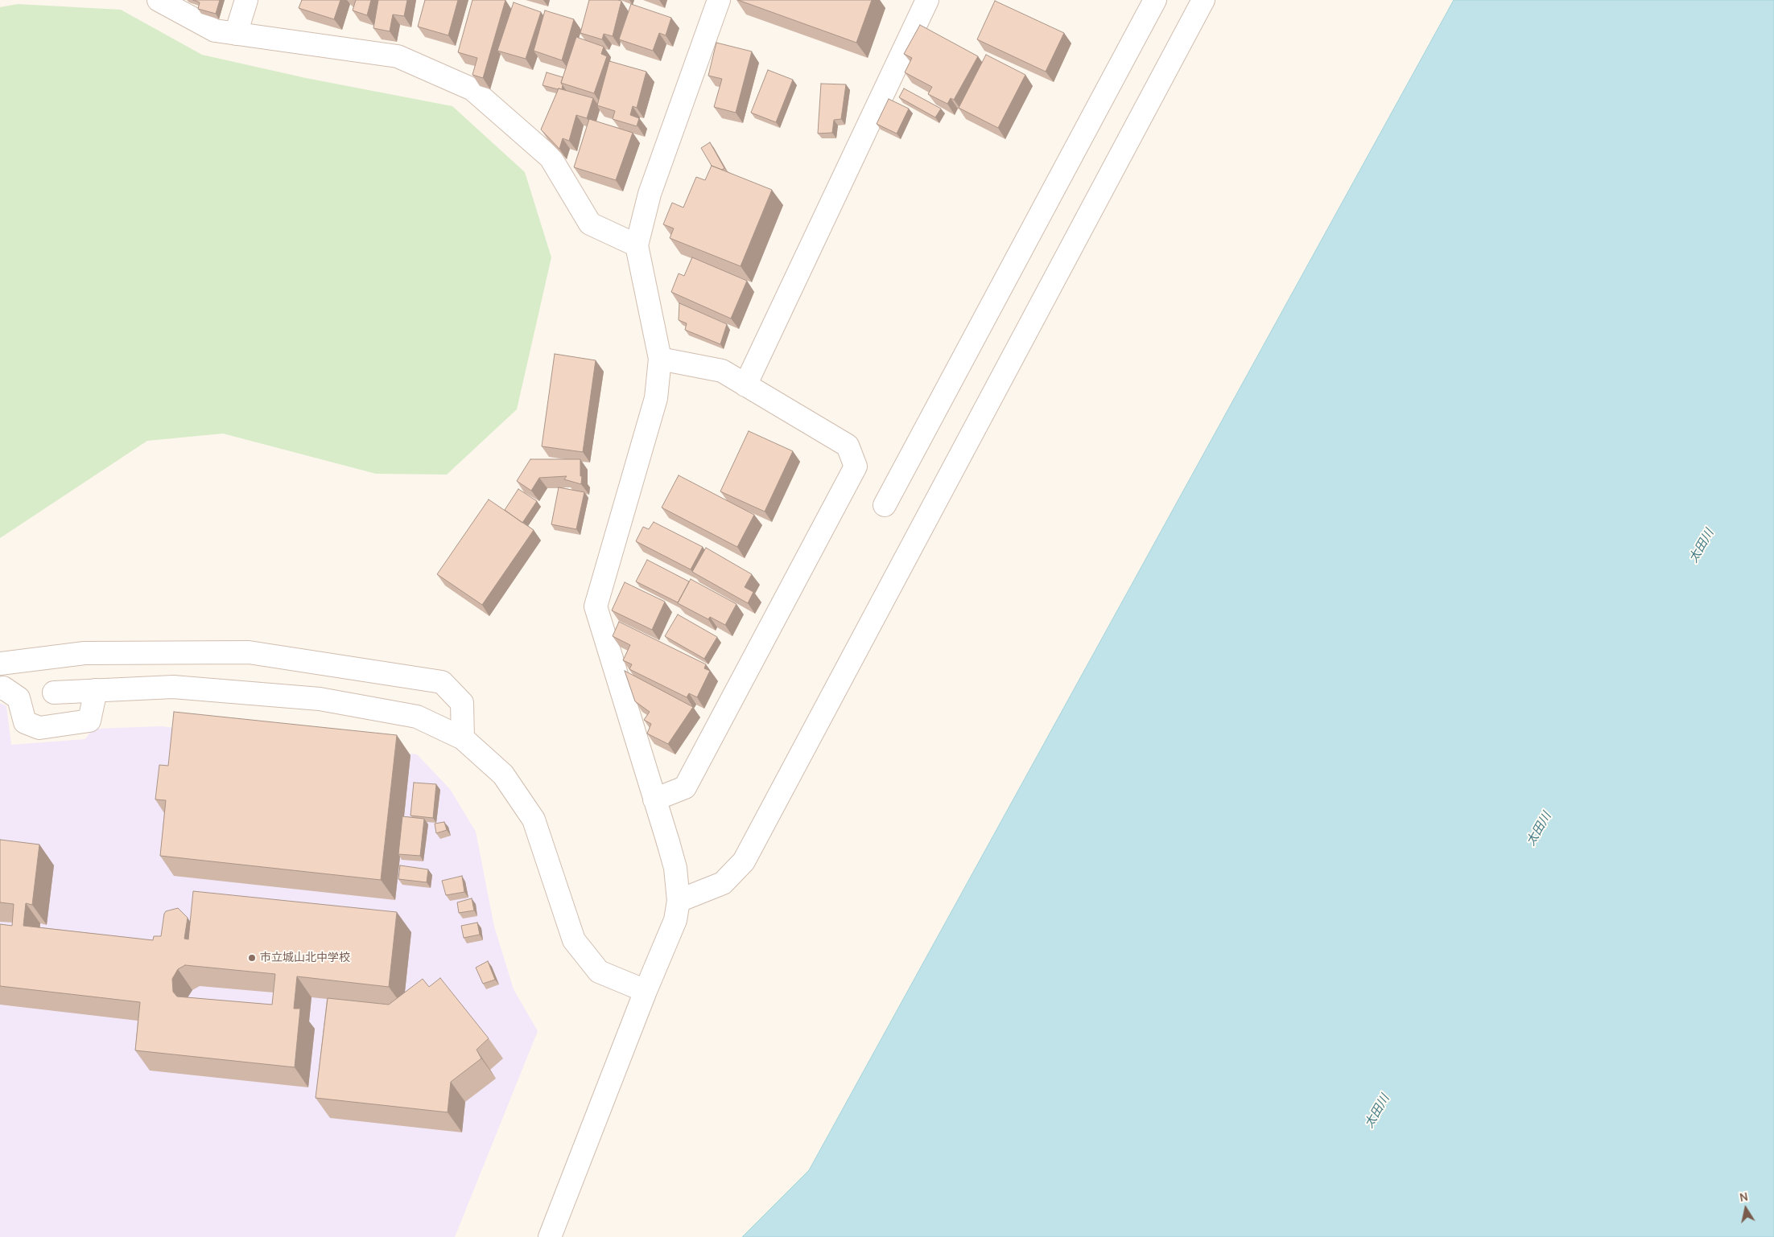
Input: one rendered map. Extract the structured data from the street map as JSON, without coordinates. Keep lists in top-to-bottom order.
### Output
{
  "water": ["太田川"],
  "places": ["市立城山北中学校"],
  "north": "top"
}
